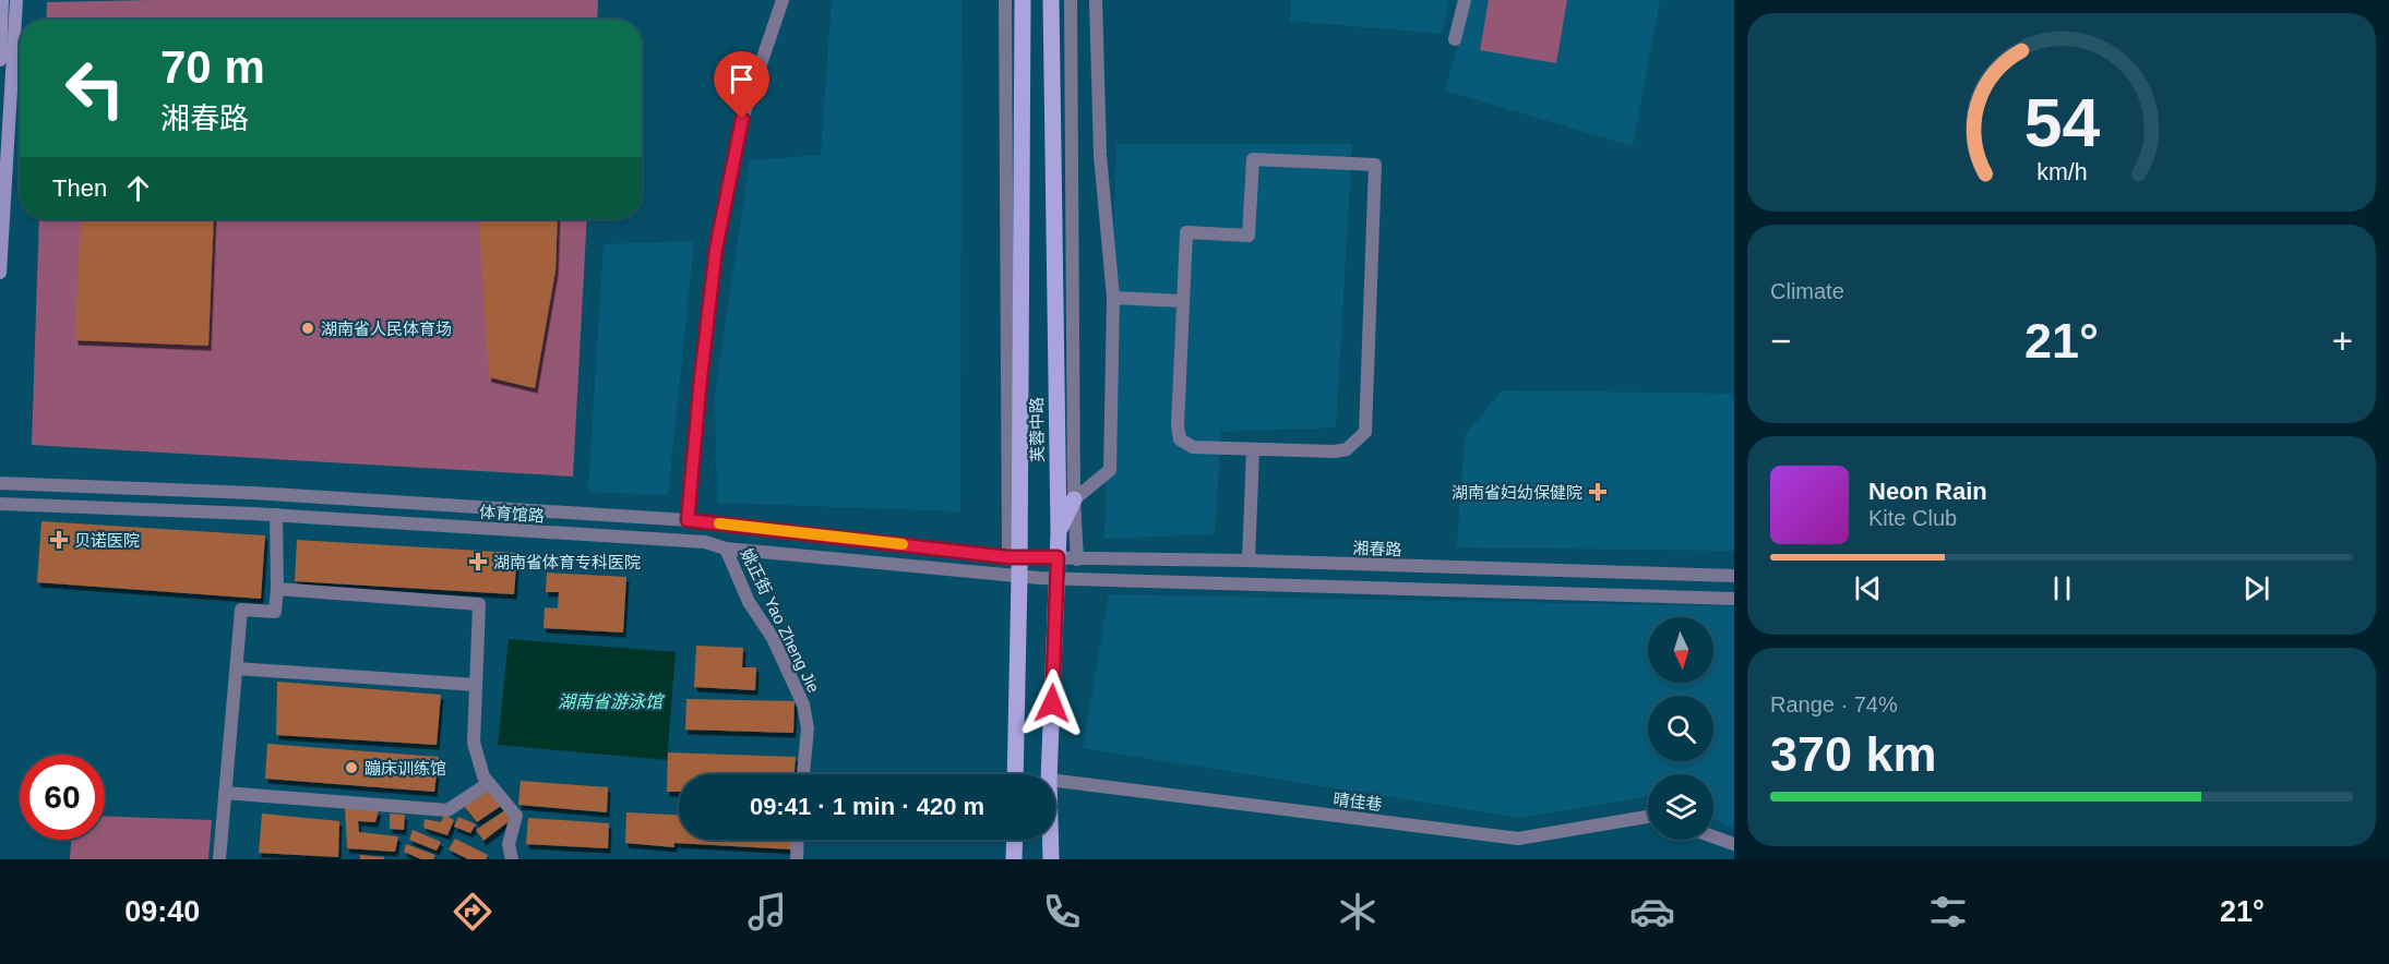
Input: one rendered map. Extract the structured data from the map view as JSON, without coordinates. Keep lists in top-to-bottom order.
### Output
{
  "streets": {
    "main road": ["芙蓉中路"],
    "street": [
      "体育馆路",
      "湘春路",
      "姚正街 Yao Zheng Jie",
      "晴佳巷"
    ]
  },
  "crossings": [
    ["芙蓉中路", "体育馆路"],
    ["芙蓉中路", "湘春路"],
    ["体育馆路", "湘春路"],
    ["体育馆路", "姚正街 Yao Zheng Jie"]
  ],
  "water": ["湖南省游泳馆"],
  "places": {
    "other": ["湖南省人民体育场", "蹦床训练馆"],
    "health": ["湖南省妇幼保健院", "贝诺医院", "湖南省体育专科医院"]
  },
  "north": "bottom",
  "page": {
    "turn": ["70 m", "湘春路"],
    "then": "Then",
    "tile": [
      "Climate",
      ["Range · 74%", "370 km"]
    ],
    "heat": ["−", "21°", "+"],
    "song": ["Neon Rain", "Kite Club"],
    "limit": "60",
    "trip": "09:41 · 1 min · 420 m",
    "tabs": ["09:40", "21°"],
    "gauge": ["54", "km/h"]
  }
}
